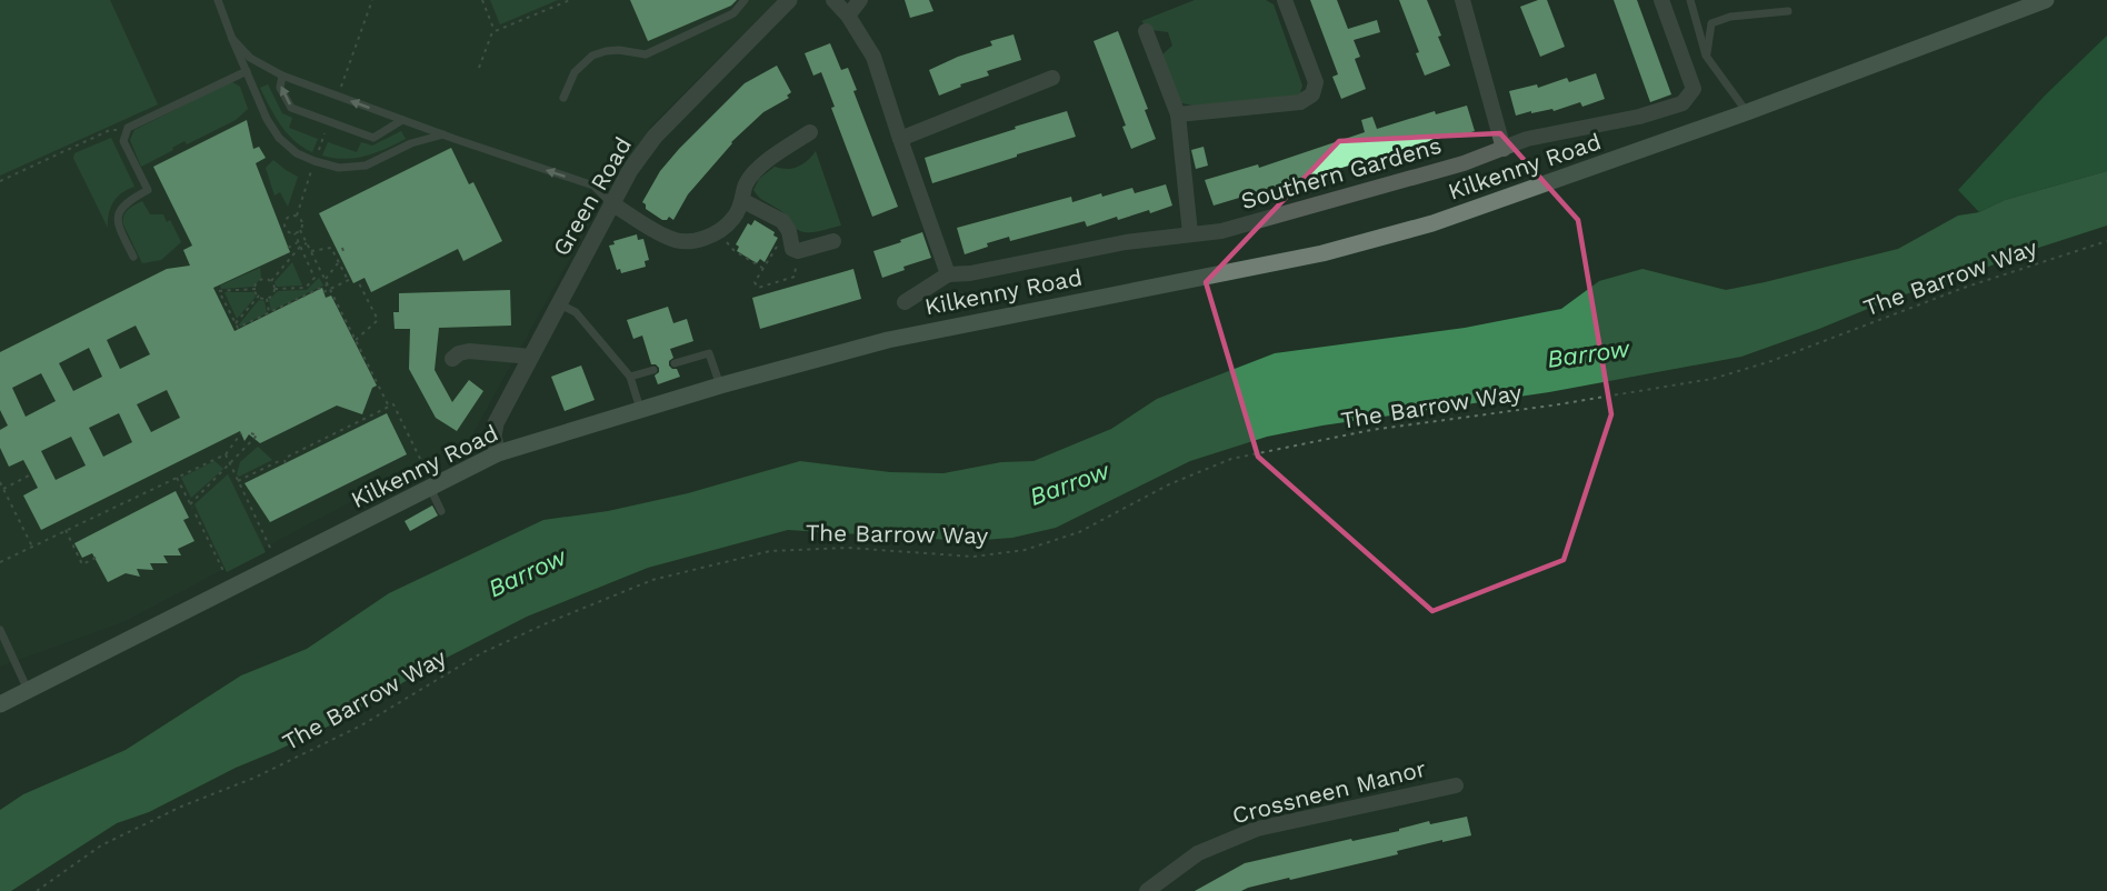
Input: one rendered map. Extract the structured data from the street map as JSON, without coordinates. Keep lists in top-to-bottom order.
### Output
{
  "streets": {
    "main road": ["Kilkenny Road"],
    "street": ["Southern Gardens", "Green Road", "Crossneen Manor"],
    "path": ["The Barrow Way"]
  },
  "crossings": [
    ["Kilkenny Road", "Green Road"]
  ],
  "water": ["Barrow"]
}
